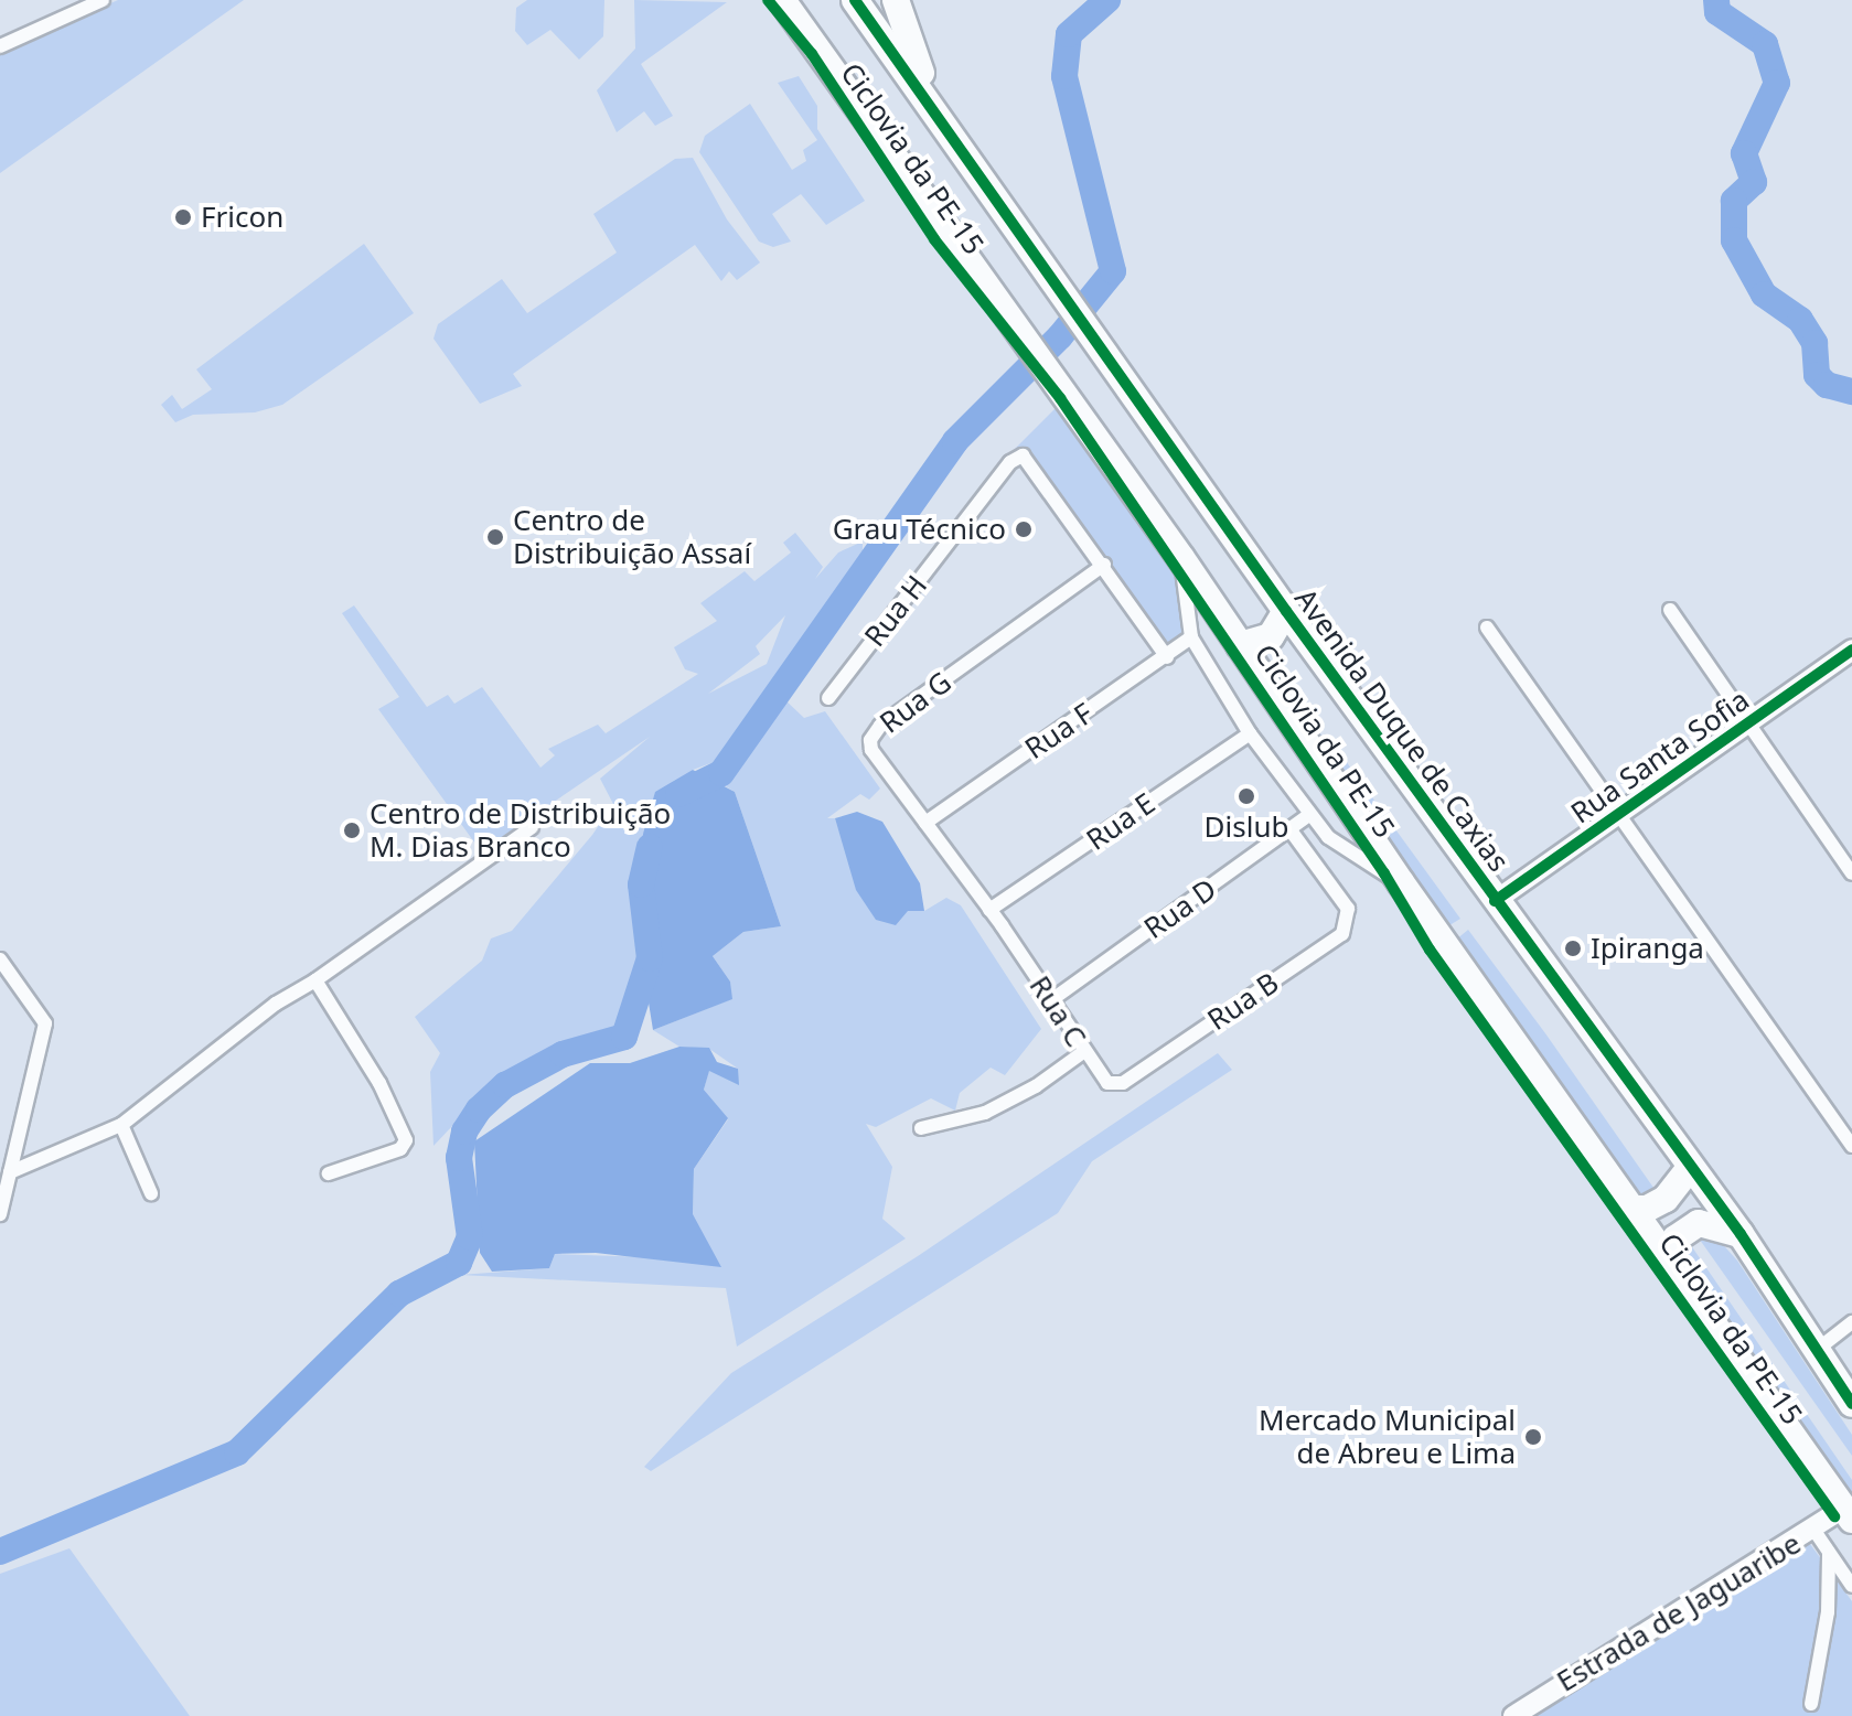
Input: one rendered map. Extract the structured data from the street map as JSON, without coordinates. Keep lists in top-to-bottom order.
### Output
{
  "streets": {
    "highway": ["Avenida Duque de Caxias"],
    "street": [
      "Rua H",
      "Rua G",
      "Rua F",
      "Rua Santa Sofia",
      "Rua E",
      "Rua D",
      "Rua B",
      "Rua C",
      "Estrada de Jaguaribe"
    ],
    "cycle path": ["Ciclovia da PE-15"]
  },
  "crossings": [
    ["Rua H", "Rua G"],
    ["Rua G", "Rua F"],
    ["Rua G", "Rua E"],
    ["Rua G", "Rua C"],
    ["Avenida Duque de Caxias", "Rua Santa Sofia"],
    ["Rua D", "Rua B"],
    ["Rua D", "Rua C"],
    ["Rua B", "Rua C"]
  ],
  "places": [
    "Fricon",
    "Grau Técnico",
    "Centro de Distribuição Assaí",
    "Dislub",
    "Centro de Distribuição M. Dias Branco",
    "Ipiranga",
    "Mercado Municipal de Abreu e Lima"
  ]
}
